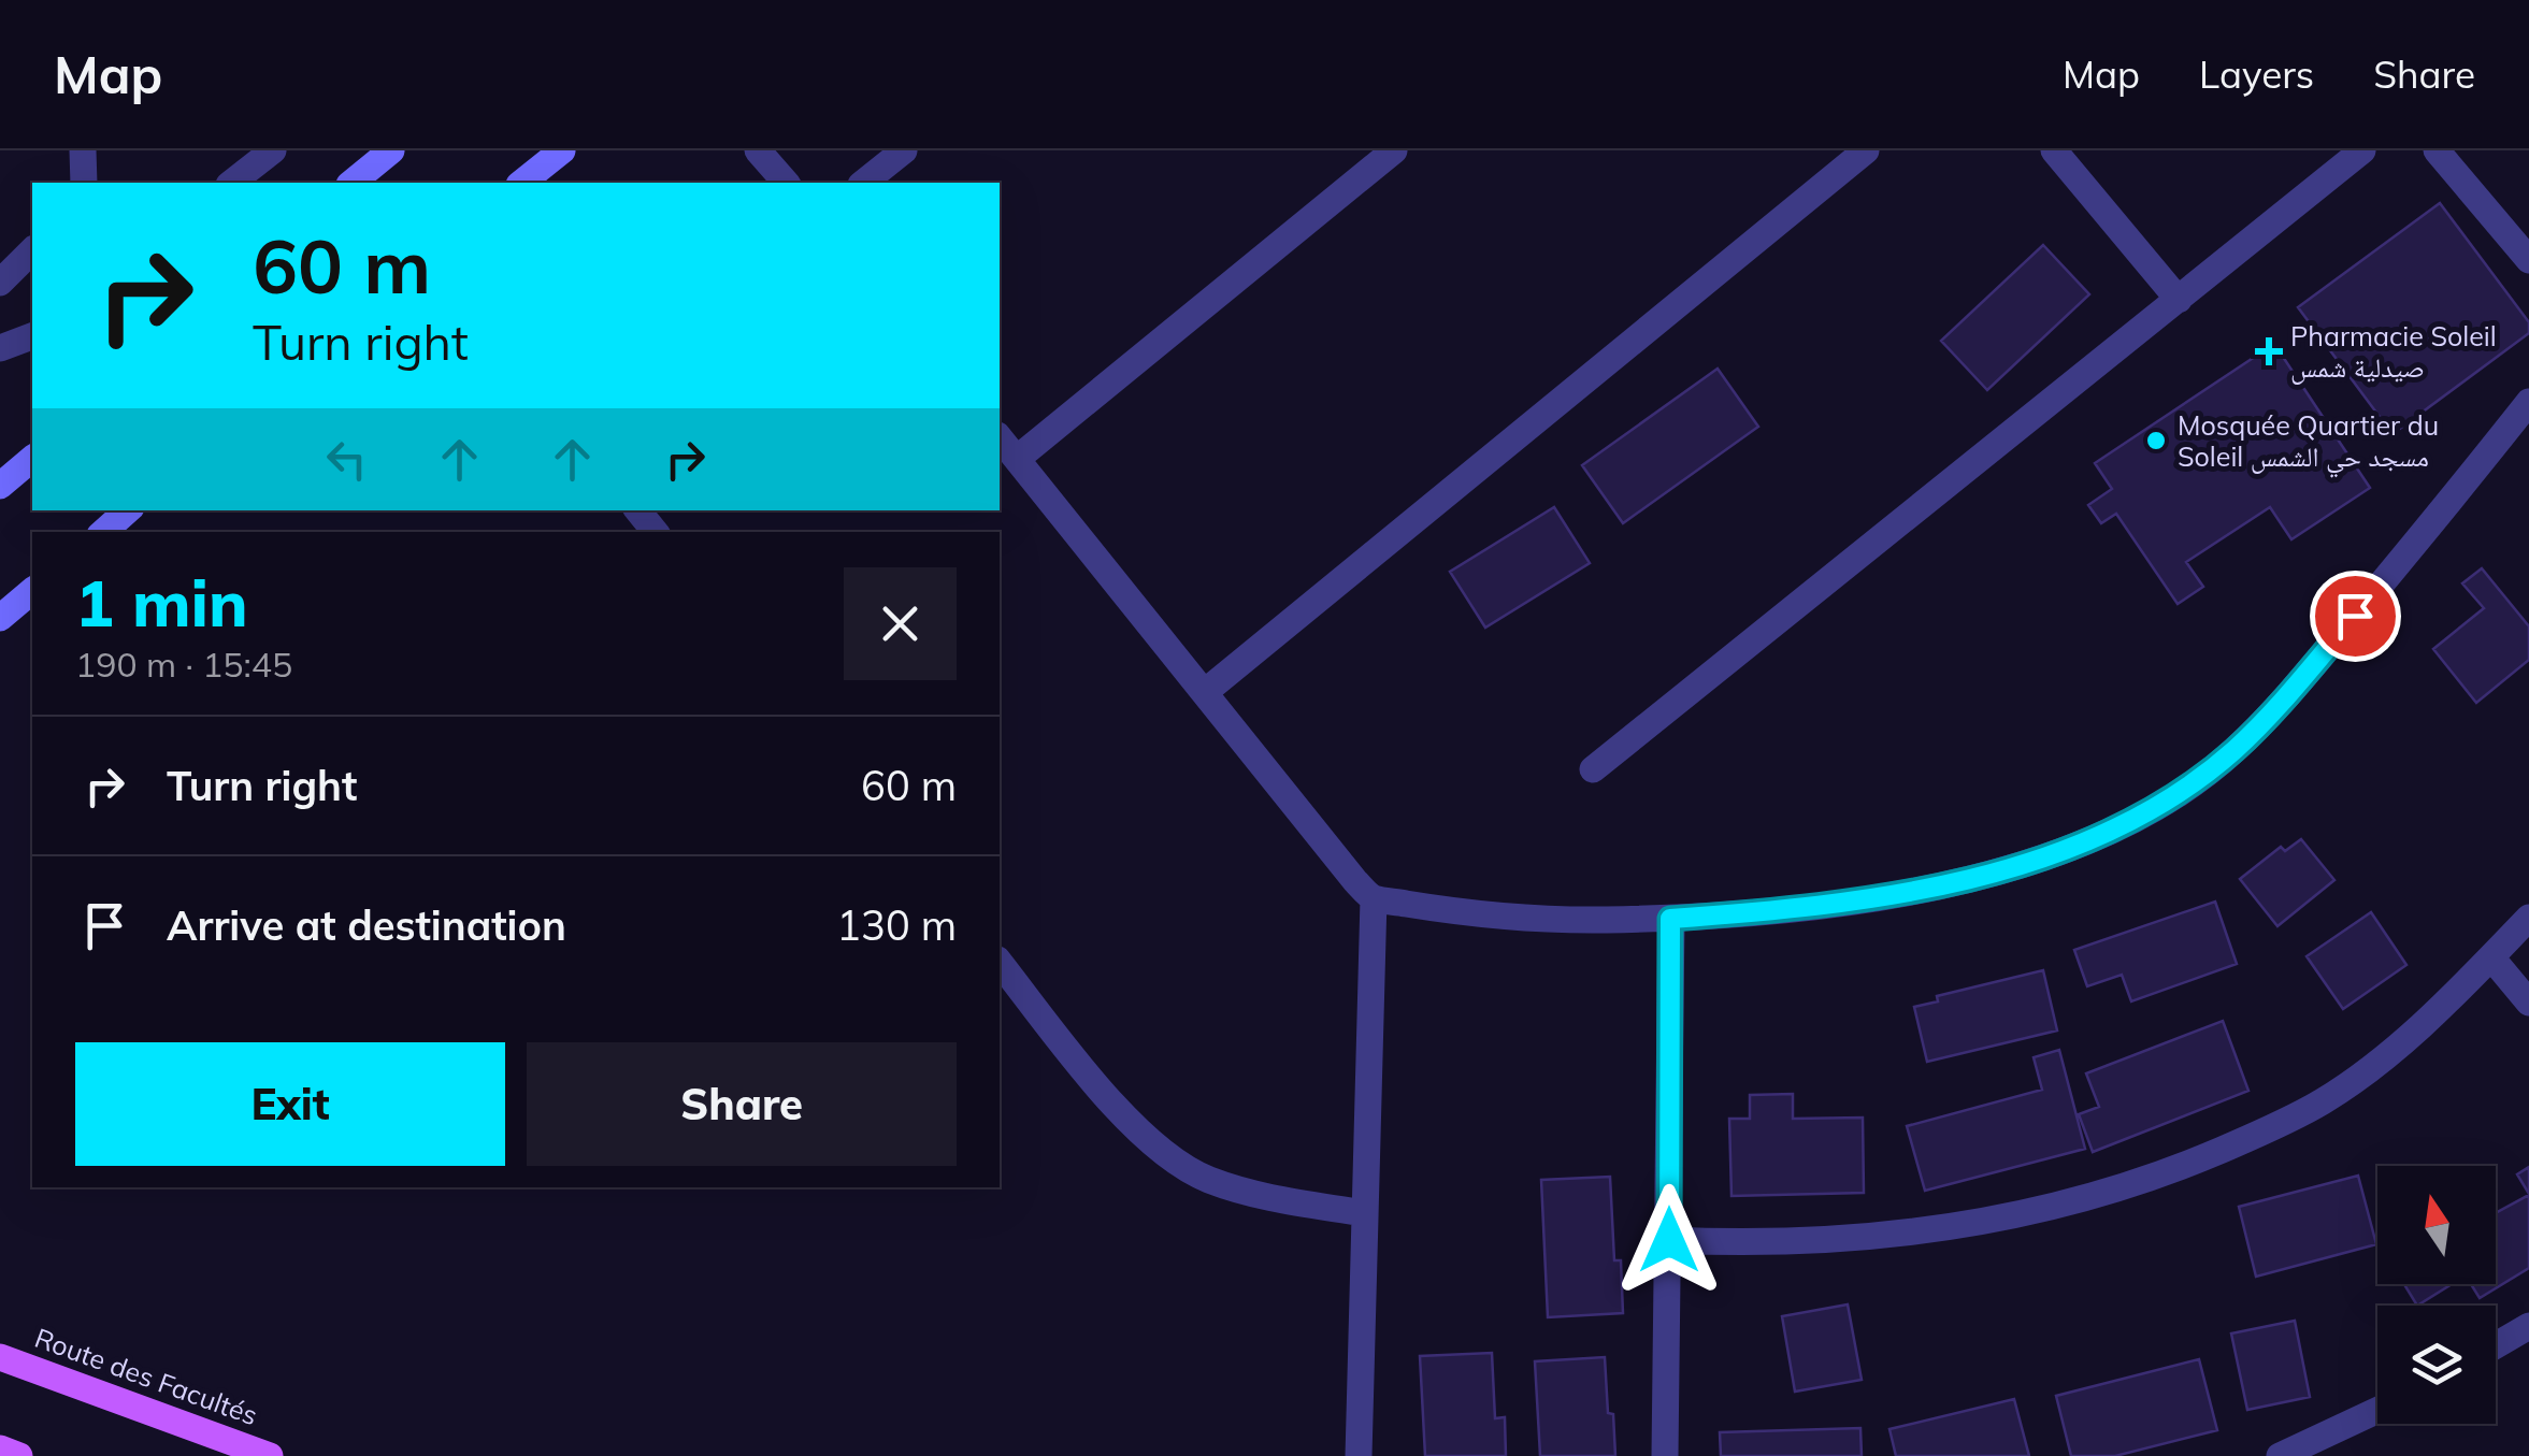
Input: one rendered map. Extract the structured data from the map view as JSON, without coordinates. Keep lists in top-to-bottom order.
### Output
{
  "streets": {
    "main road": ["Route des Facultés"]
  },
  "places": {
    "health": ["Pharmacie Soleil صيدلية شمس"],
    "other": ["Mosquée Quartier du Soleil مسجد حي الشمس"]
  },
  "north": "top",
  "page": {
    "header": "Map",
    "nav": ["Map", "Layers", "Share"],
    "turn": ["60 m", "Turn right"],
    "heading": ["1 min", "190 m · 15:45"],
    "list": [
      {
        "name": "Turn right",
        "value": "60 m"
      },
      {
        "name": "Arrive at destination",
        "value": "130 m"
      }
    ],
    "buttons": ["Exit", "Share"]
  }
}
